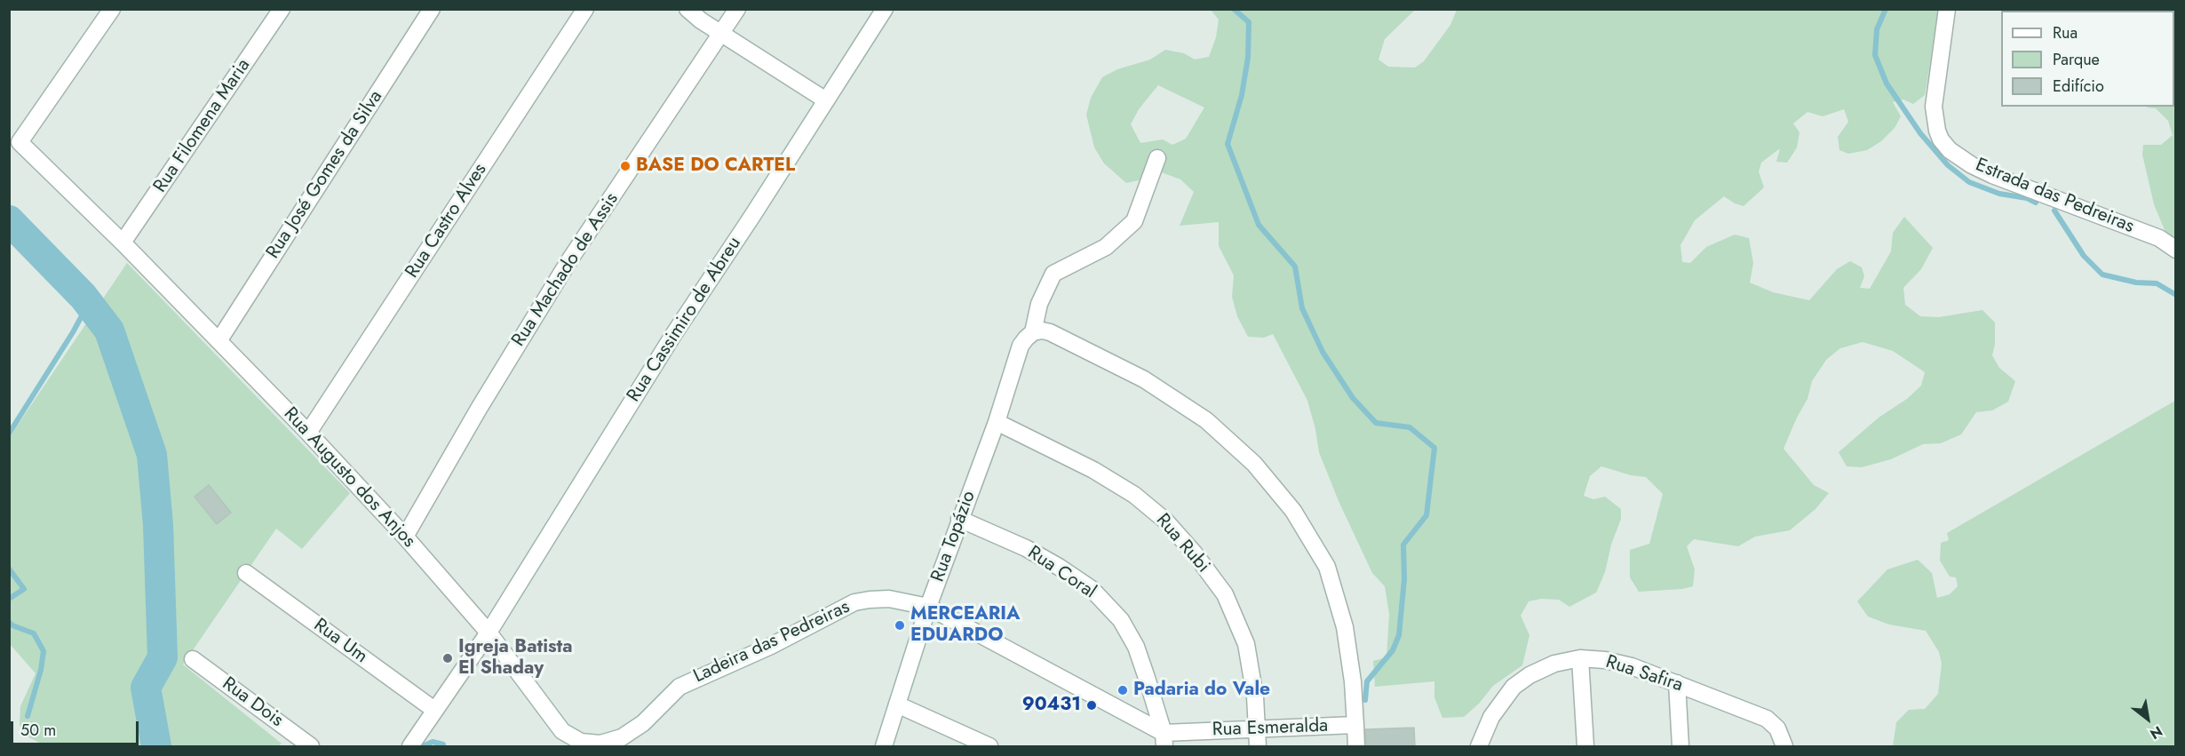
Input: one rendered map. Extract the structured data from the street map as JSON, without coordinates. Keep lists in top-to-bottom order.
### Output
{
  "streets": {
    "street": [
      "Rua Filomena Maria",
      "Rua José Gomes da Silva",
      "Estrada das Pedreiras",
      "Rua Castro Alves",
      "Rua Machado de Assis",
      "Rua Cassimiro de Abreu",
      "Rua Augusto dos Anjos",
      "Rua Topázio",
      "Rua Rubi",
      "Rua Coral",
      "Rua Um",
      "Ladeira das Pedreiras",
      "Rua Safira",
      "Rua Dois",
      "Rua Esmeralda"
    ]
  },
  "crossings": [
    ["Rua Filomena Maria", "Rua Augusto dos Anjos"],
    ["Rua José Gomes da Silva", "Rua Augusto dos Anjos"],
    ["Rua Castro Alves", "Rua Augusto dos Anjos"],
    ["Rua Machado de Assis", "Rua Augusto dos Anjos"],
    ["Rua Cassimiro de Abreu", "Rua Augusto dos Anjos"],
    ["Rua Cassimiro de Abreu", "Rua Um"],
    ["Rua Augusto dos Anjos", "Ladeira das Pedreiras"],
    ["Rua Topázio", "Rua Rubi"],
    ["Rua Topázio", "Rua Coral"],
    ["Rua Topázio", "Ladeira das Pedreiras"],
    ["Rua Rubi", "Rua Esmeralda"],
    ["Rua Coral", "Rua Esmeralda"]
  ],
  "places": [
    "BASE DO CARTEL",
    "MERCEARIA EDUARDO",
    "Igreja Batista El Shaday",
    "Padaria do Vale",
    "90431"
  ],
  "legend": ["Rua", "Parque", "Edifício"],
  "scale_bar": "50 m",
  "north": "bottom right"
}
